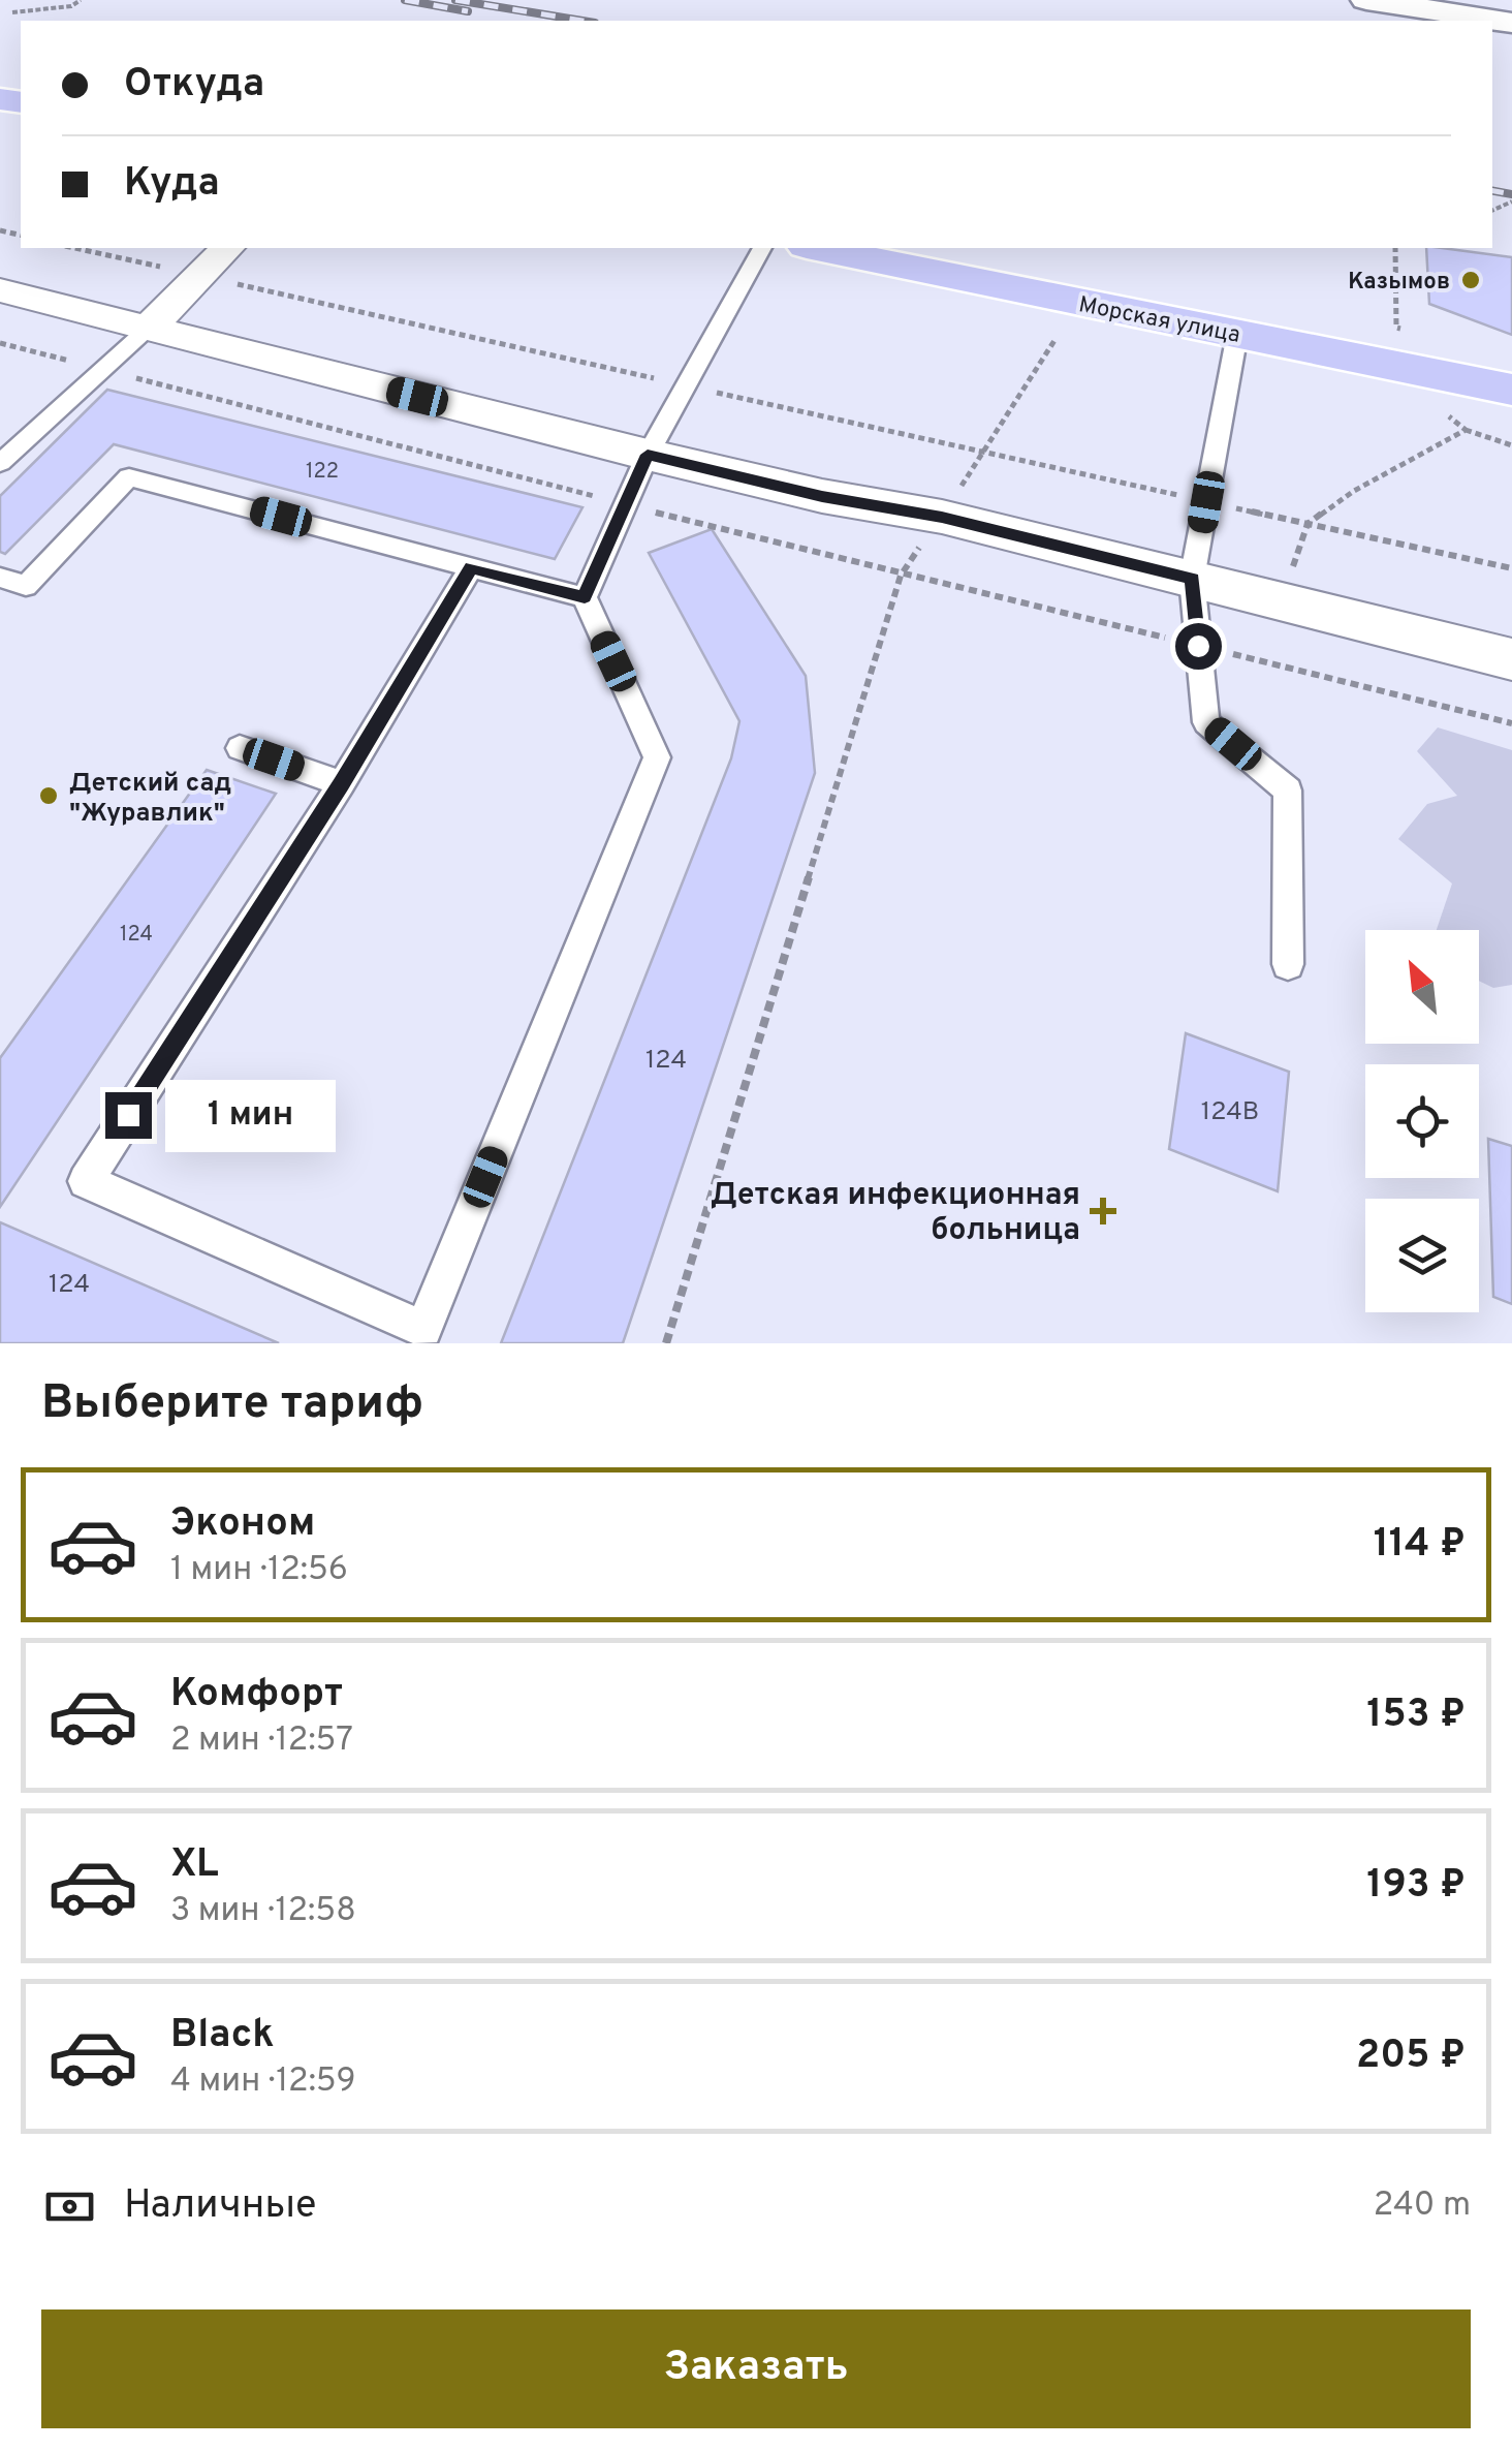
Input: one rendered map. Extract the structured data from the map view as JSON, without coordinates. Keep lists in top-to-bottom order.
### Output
{
  "streets": {
    "main road": ["Морская улица"]
  },
  "places": {
    "other": ["Казымов", "Детский сад \"Журавлик\""],
    "health": ["Детская инфекционная больница"]
  },
  "house_numbers": [
    "122",
    "124",
    "124",
    "124В",
    "124"
  ],
  "north": "top left",
  "page": {
    "banner": ["Откуда", "Куда"],
    "bubble": "1 мин",
    "heading": "Выберите тариф",
    "list": [
      {
        "name": "Эконом",
        "note": "1 мин · 12:56",
        "value": "114 ₽"
      },
      {
        "name": "Комфорт",
        "note": "2 мин · 12:57",
        "value": "153 ₽"
      },
      {
        "name": "XL",
        "note": "3 мин · 12:58",
        "value": "193 ₽"
      },
      {
        "name": "Black",
        "note": "4 мин · 12:59",
        "value": "205 ₽"
      }
    ],
    "pay": ["Наличные", "240 m"],
    "buttons": "Заказать"
  }
}
